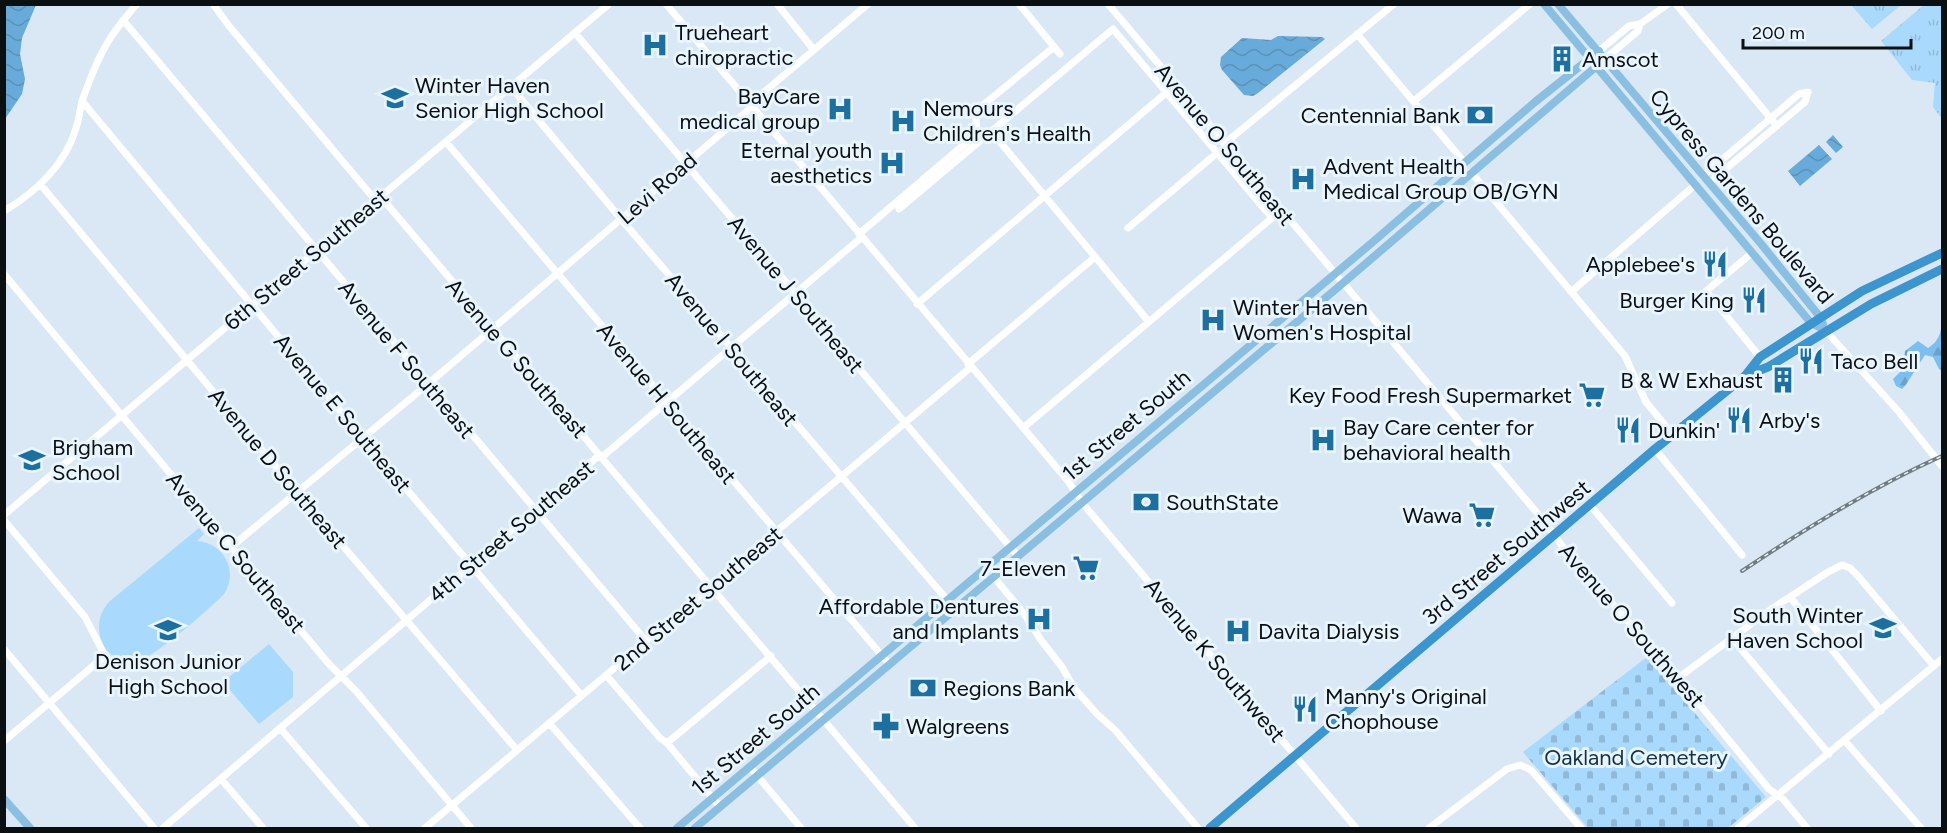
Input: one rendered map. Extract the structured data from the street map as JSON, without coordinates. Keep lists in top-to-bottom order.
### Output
{
  "streets": {
    "highway": ["3rd Street Southwest"],
    "main road": ["Cypress Gardens Boulevard", "1st Street South"],
    "street": [
      "Avenue O Southeast",
      "Levi Road",
      "6th Street Southeast",
      "Avenue J Southeast",
      "Avenue I Southeast",
      "Avenue G Southeast",
      "Avenue F Southeast",
      "Avenue H Southeast",
      "Avenue E Southeast",
      "Avenue D Southeast",
      "4th Street Southeast",
      "Avenue C Southeast",
      "2nd Street Southeast",
      "Avenue O Southwest",
      "Avenue K Southwest"
    ]
  },
  "crossings": [
    ["Avenue O Southeast", "1st Street South"],
    ["Avenue O Southeast", "Avenue O Southwest"],
    ["Levi Road", "Avenue J Southeast"],
    ["Levi Road", "Avenue I Southeast"],
    ["Levi Road", "Avenue G Southeast"],
    ["Levi Road", "Avenue F Southeast"],
    ["Levi Road", "Avenue H Southeast"],
    ["Levi Road", "Avenue E Southeast"],
    ["Levi Road", "Avenue D Southeast"],
    ["Levi Road", "Avenue C Southeast"],
    ["Levi Road", "Avenue K Southwest"],
    ["Cypress Gardens Boulevard", "1st Street South"],
    ["Cypress Gardens Boulevard", "3rd Street Southwest"],
    ["6th Street Southeast", "Avenue J Southeast"],
    ["6th Street Southeast", "Avenue I Southeast"],
    ["6th Street Southeast", "Avenue G Southeast"],
    ["6th Street Southeast", "Avenue F Southeast"],
    ["6th Street Southeast", "Avenue H Southeast"],
    ["6th Street Southeast", "Avenue E Southeast"],
    ["6th Street Southeast", "Avenue D Southeast"],
    ["6th Street Southeast", "Avenue C Southeast"],
    ["Avenue J Southeast", "1st Street South"],
    ["Avenue J Southeast", "4th Street Southeast"],
    ["Avenue J Southeast", "2nd Street Southeast"],
    ["Avenue I Southeast", "1st Street South"],
    ["Avenue I Southeast", "4th Street Southeast"],
    ["Avenue I Southeast", "2nd Street Southeast"],
    ["Avenue G Southeast", "1st Street South"],
    ["Avenue G Southeast", "4th Street Southeast"],
    ["Avenue G Southeast", "2nd Street Southeast"],
    ["Avenue F Southeast", "4th Street Southeast"],
    ["Avenue F Southeast", "2nd Street Southeast"],
    ["Avenue H Southeast", "1st Street South"],
    ["Avenue H Southeast", "4th Street Southeast"],
    ["Avenue H Southeast", "2nd Street Southeast"],
    ["Avenue E Southeast", "4th Street Southeast"],
    ["Avenue E Southeast", "2nd Street Southeast"],
    ["1st Street South", "Avenue O Southwest"],
    ["1st Street South", "Avenue K Southwest"],
    ["Avenue D Southeast", "4th Street Southeast"],
    ["Avenue D Southeast", "2nd Street Southeast"],
    ["4th Street Southeast", "Avenue C Southeast"],
    ["4th Street Southeast", "Avenue K Southwest"],
    ["Avenue C Southeast", "2nd Street Southeast"],
    ["3rd Street Southwest", "Avenue O Southwest"],
    ["3rd Street Southwest", "Avenue K Southwest"],
    ["2nd Street Southeast", "Avenue K Southwest"]
  ],
  "parks": ["Oakland Cemetery"],
  "places": {
    "hospital": [
      "Trueheart chiropractic",
      "BayCare medical group",
      "Nemours Children's Health",
      "Eternal youth aesthetics",
      "Advent Health Medical Group OB/GYN",
      "Winter Haven Women's Hospital",
      "Bay Care center for behavioral health",
      "Affordable Dentures and Implants",
      "Davita Dialysis"
    ],
    "building": ["Amscot", "B & W Exhaust"],
    "school or university": [
      "Winter Haven Senior High School",
      "Brigham School",
      "South Winter Haven School",
      "Denison Junior High School"
    ],
    "bank": ["Centennial Bank", "SouthState", "Regions Bank"],
    "restaurant": [
      "Applebee's",
      "Burger King",
      "Taco Bell",
      "Arby's",
      "Dunkin'",
      "Manny's Original Chophouse"
    ],
    "supermarket": ["Key Food Fresh Supermarket", "Wawa", "7-Eleven"],
    "pharmacy": ["Walgreens"]
  },
  "scale_bar": "200 m"
}
